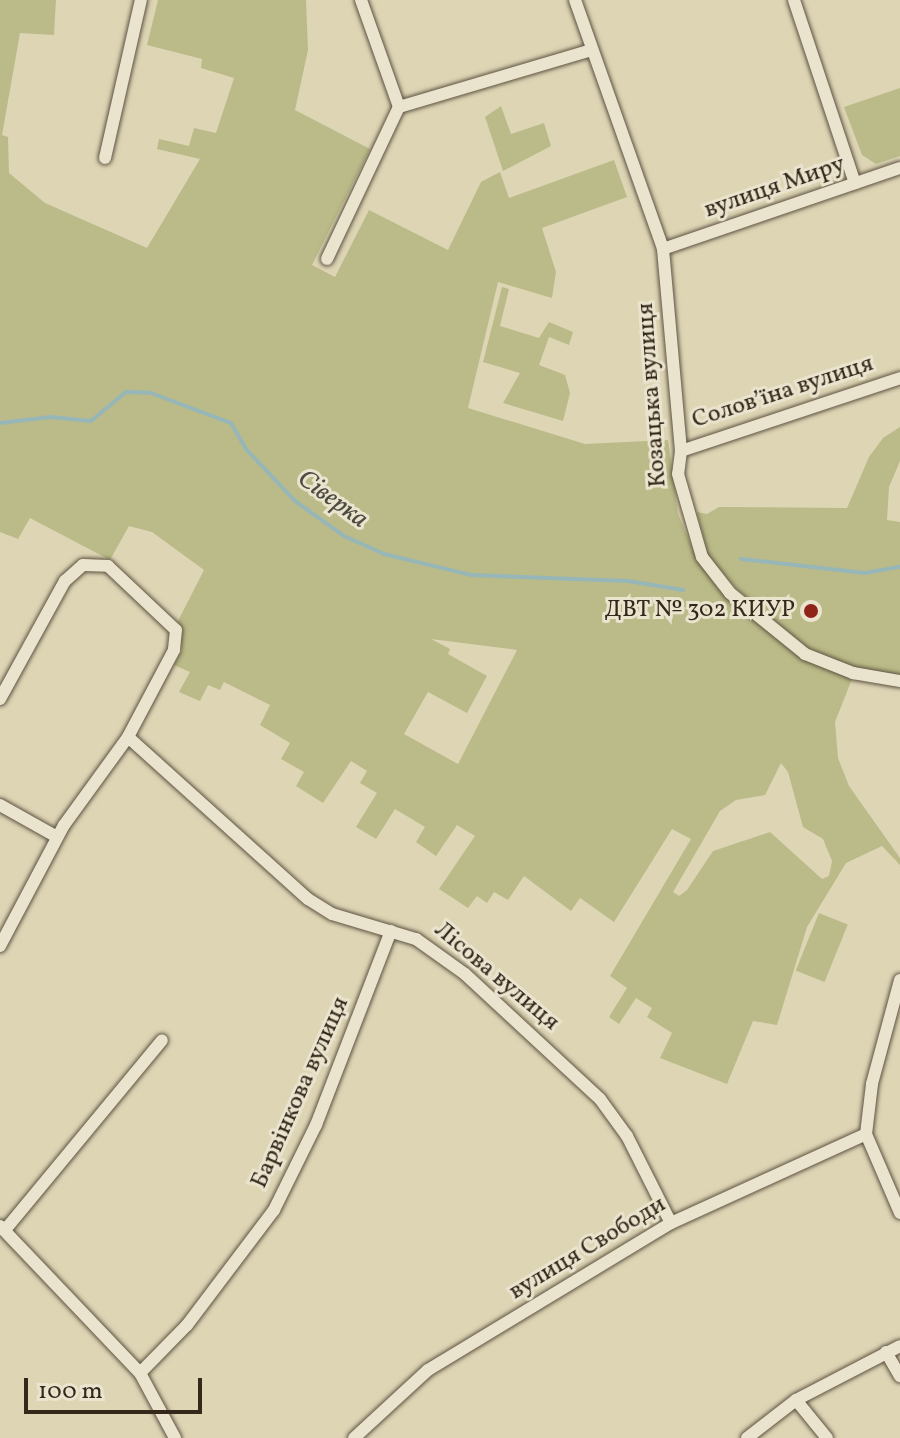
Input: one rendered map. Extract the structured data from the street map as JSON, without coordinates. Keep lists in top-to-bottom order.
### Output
{
  "streets": {
    "street": [
      "вулиця Миру",
      "Соловʼїна вулиця",
      "Козацька вулиця",
      "Лісова вулиця",
      "Барвінкова вулиця",
      "вулиця Свободи"
    ]
  },
  "crossings": [
    ["вулиця Миру", "Козацька вулиця"],
    ["Соловʼїна вулиця", "Козацька вулиця"],
    ["Лісова вулиця", "Барвінкова вулиця"],
    ["Лісова вулиця", "вулиця Свободи"]
  ],
  "water": ["Сіверка"],
  "places": ["ДВТ № 302 КИУР"],
  "scale_bar": "100 m"
}
